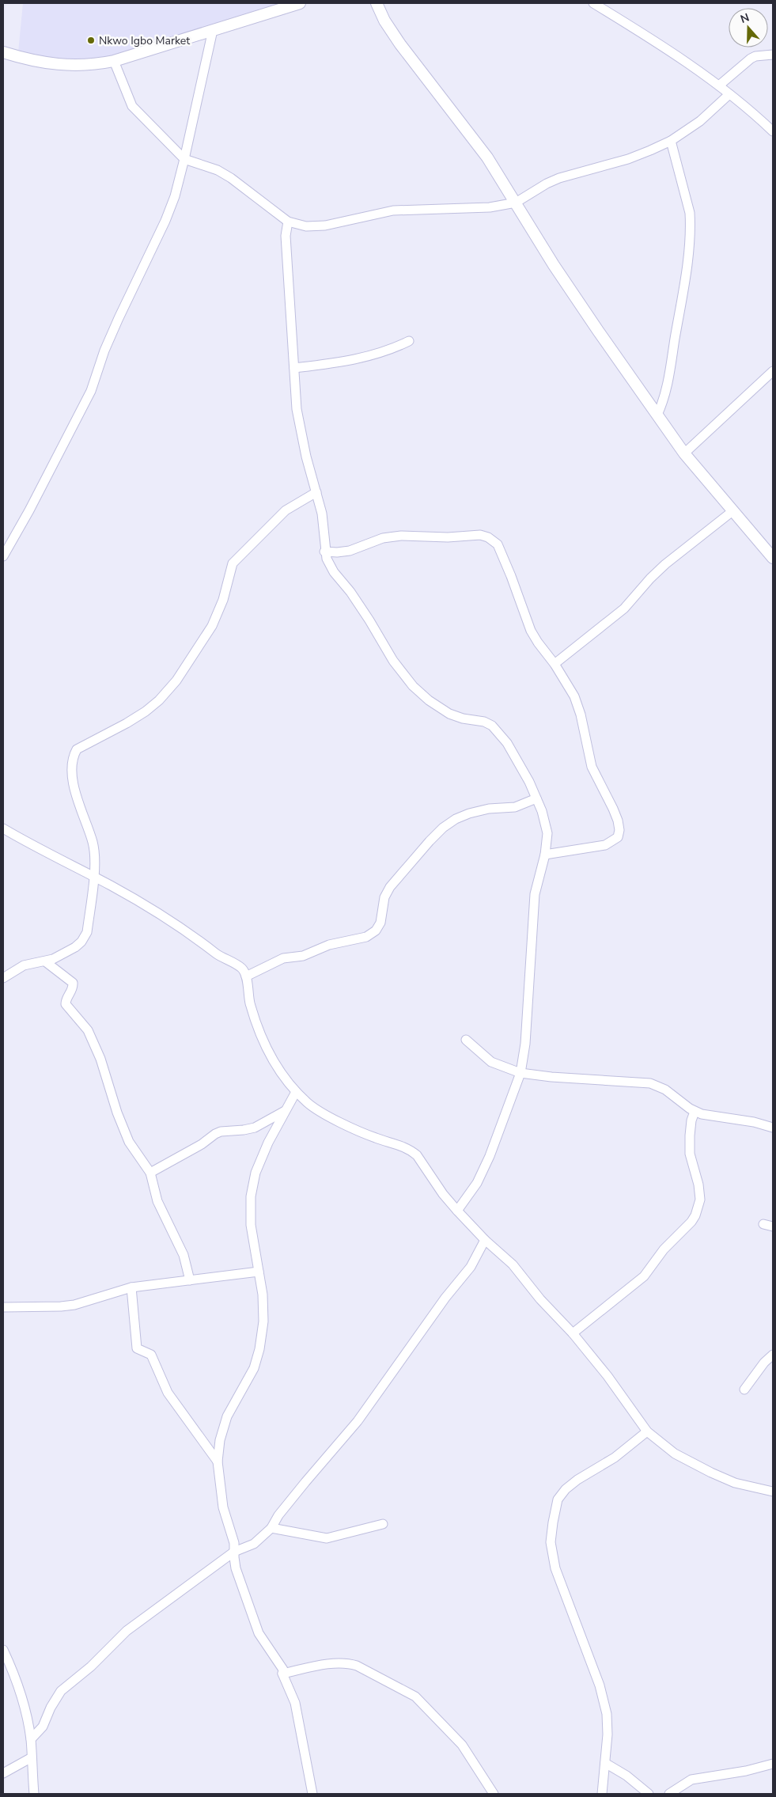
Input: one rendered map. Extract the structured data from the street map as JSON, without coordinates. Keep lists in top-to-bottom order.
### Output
{
  "places": ["Nkwo Igbo Market"],
  "north": "top"
}
